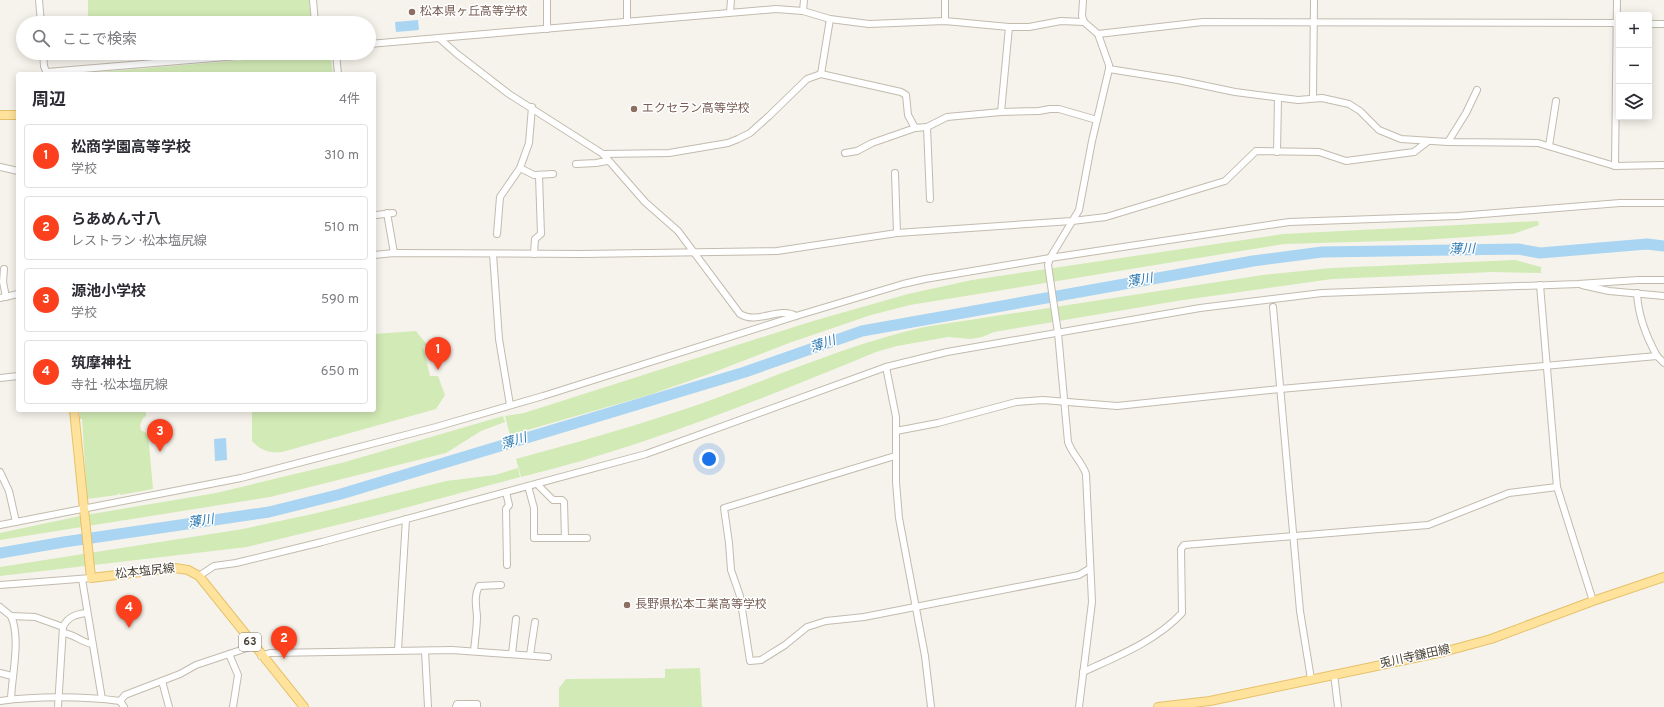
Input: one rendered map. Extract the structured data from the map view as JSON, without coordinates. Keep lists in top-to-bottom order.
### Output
{
  "streets": {
    "main road": ["松本塩尻線", "63", "兎川寺鎌田線"]
  },
  "crossings": [
    ["松本塩尻線", "63"]
  ],
  "water": ["薄川"],
  "places": ["松本県ヶ丘高等学校", "エクセラン高等学校", "長野県松本工業高等学校"],
  "page": {
    "map_buttons": ["+", "−"],
    "search": "ここで検索",
    "heading": ["周辺", "4件"],
    "list": [
      {
        "mark": "1",
        "name": "松商学園高等学校",
        "note": "学校",
        "value": "310 m"
      },
      {
        "mark": "2",
        "name": "らあめん寸八",
        "note": "レストラン · 松本塩尻線",
        "value": "510 m"
      },
      {
        "mark": "3",
        "name": "源池小学校",
        "note": "学校",
        "value": "590 m"
      },
      {
        "mark": "4",
        "name": "筑摩神社",
        "note": "寺社 · 松本塩尻線",
        "value": "650 m"
      }
    ],
    "pins": [
      "1",
      "3",
      "4",
      "2"
    ]
  }
}
